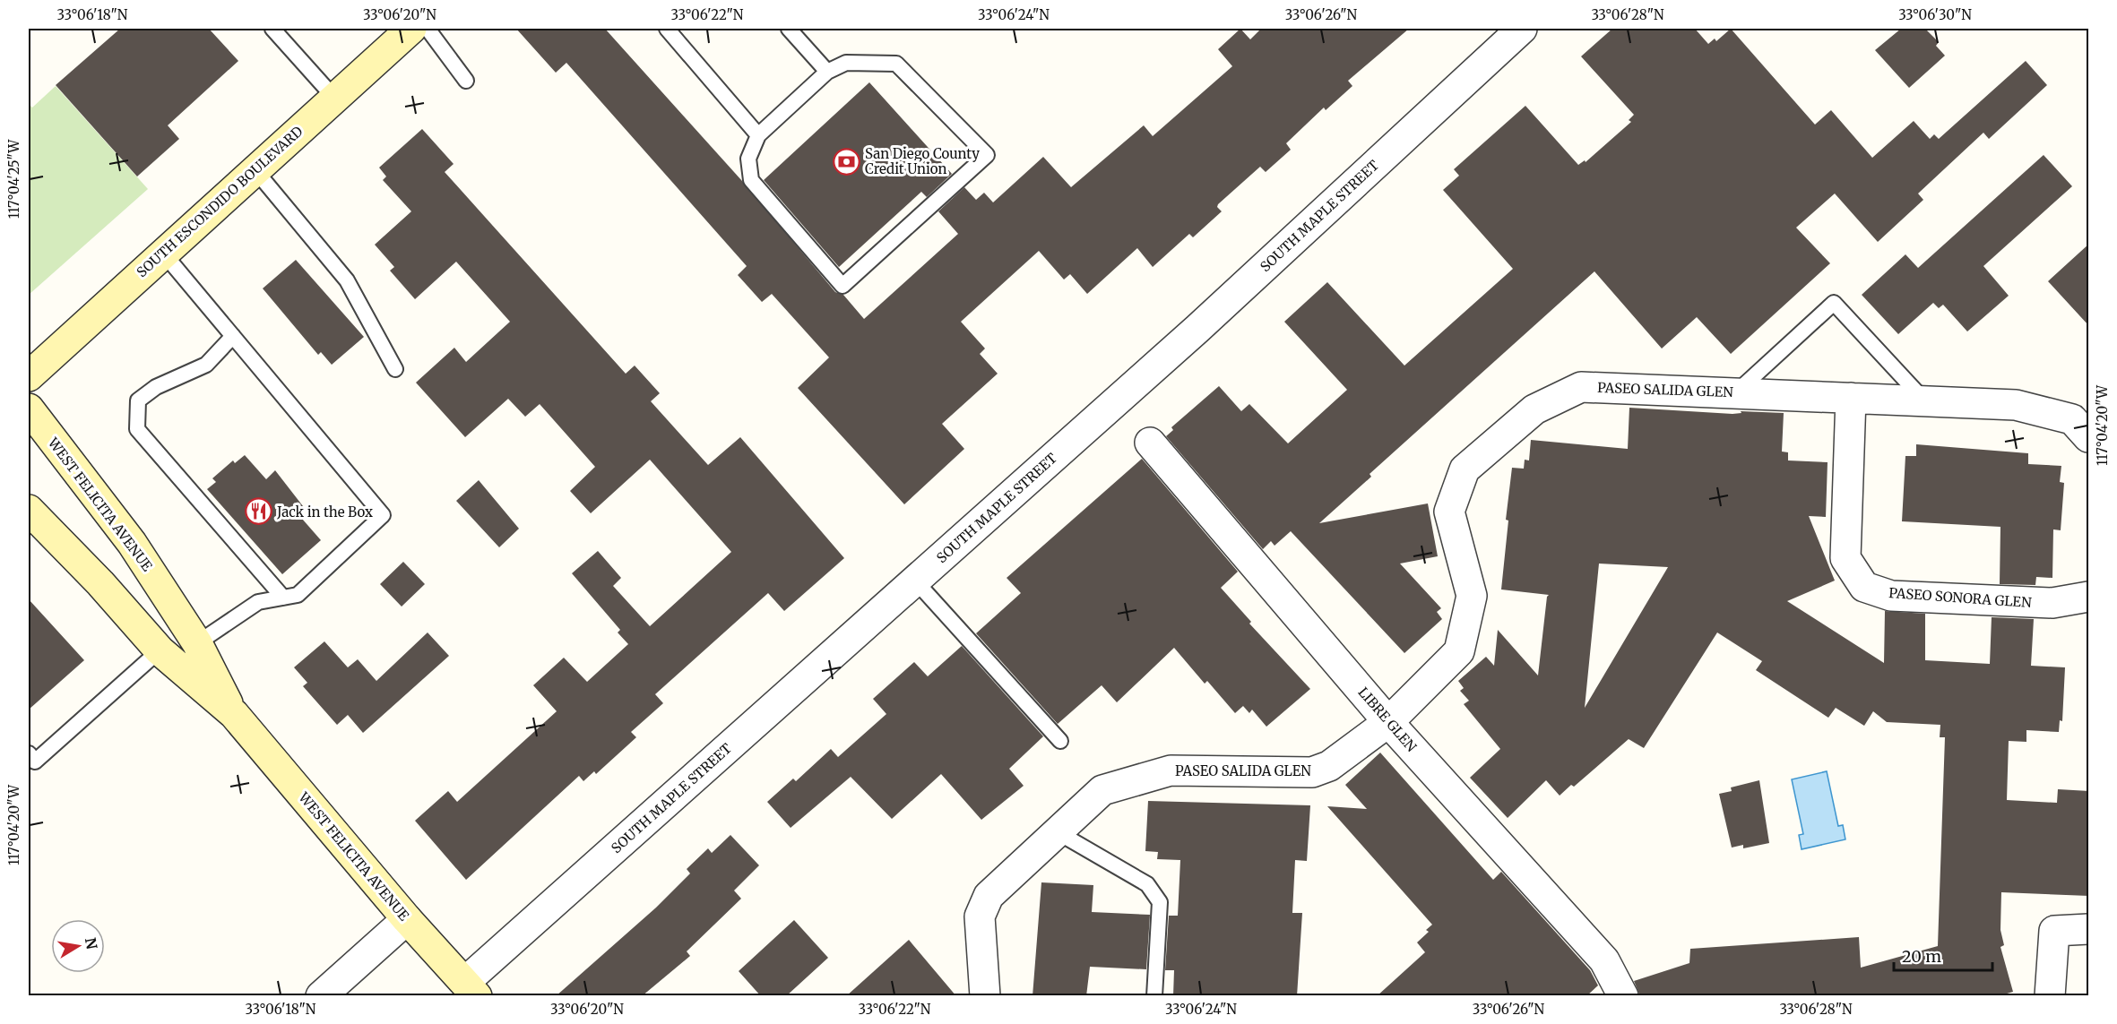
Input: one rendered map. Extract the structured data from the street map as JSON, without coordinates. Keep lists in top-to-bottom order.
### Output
{
  "streets": {
    "main road": ["SOUTH ESCONDIDO BOULEVARD", "WEST FELICITA AVENUE"],
    "street": [
      "SOUTH MAPLE STREET",
      "PASEO SALIDA GLEN",
      "PASEO SONORA GLEN",
      "LIBRE GLEN"
    ]
  },
  "crossings": [
    ["SOUTH MAPLE STREET", "WEST FELICITA AVENUE"],
    ["PASEO SALIDA GLEN", "PASEO SONORA GLEN"],
    ["PASEO SALIDA GLEN", "LIBRE GLEN"]
  ],
  "places": {
    "bank": ["San Diego County Credit Union"],
    "restaurant": ["Jack in the Box"]
  },
  "scale_bar": "20 m",
  "north": "right",
  "coordinates": [
    "33°06'18\"N",
    "33°06'20\"N",
    "33°06'22\"N",
    "33°06'24\"N",
    "33°06'26\"N",
    "33°06'28\"N",
    "33°06'30\"N",
    "117°04'25\"W",
    "117°04'20\"W"
  ]
}
